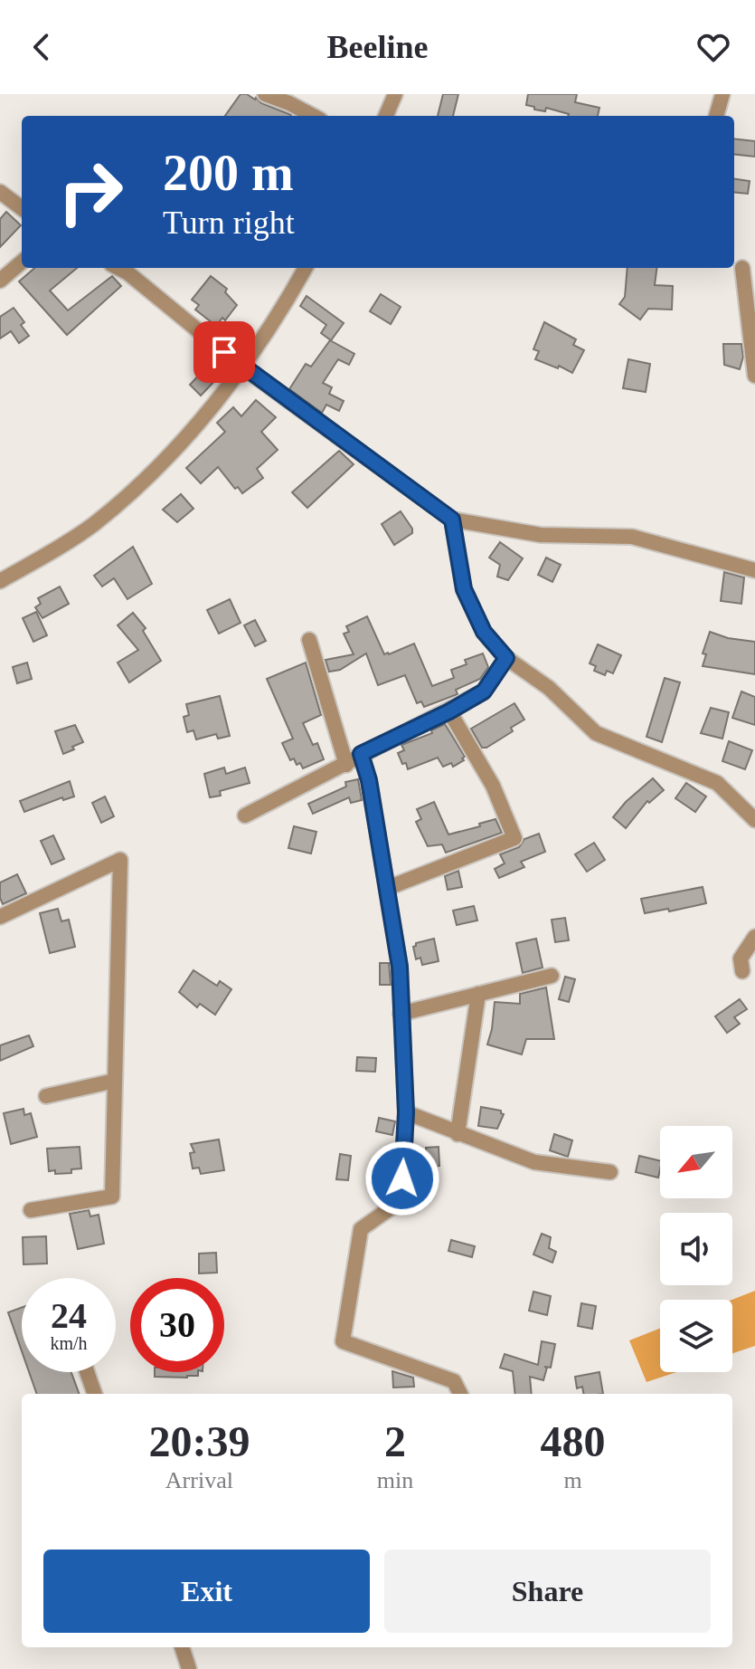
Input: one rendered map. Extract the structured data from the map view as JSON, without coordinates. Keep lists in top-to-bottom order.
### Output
{
  "north": "bottom left",
  "page": {
    "header": "Beeline",
    "turn": ["200 m", "Turn right"],
    "speed": "24 km/h",
    "limit": "30",
    "eta": [
      "20:39",
      "Arrival",
      "2",
      "min",
      "480",
      "m"
    ],
    "buttons": ["Exit", "Share"]
  }
}
